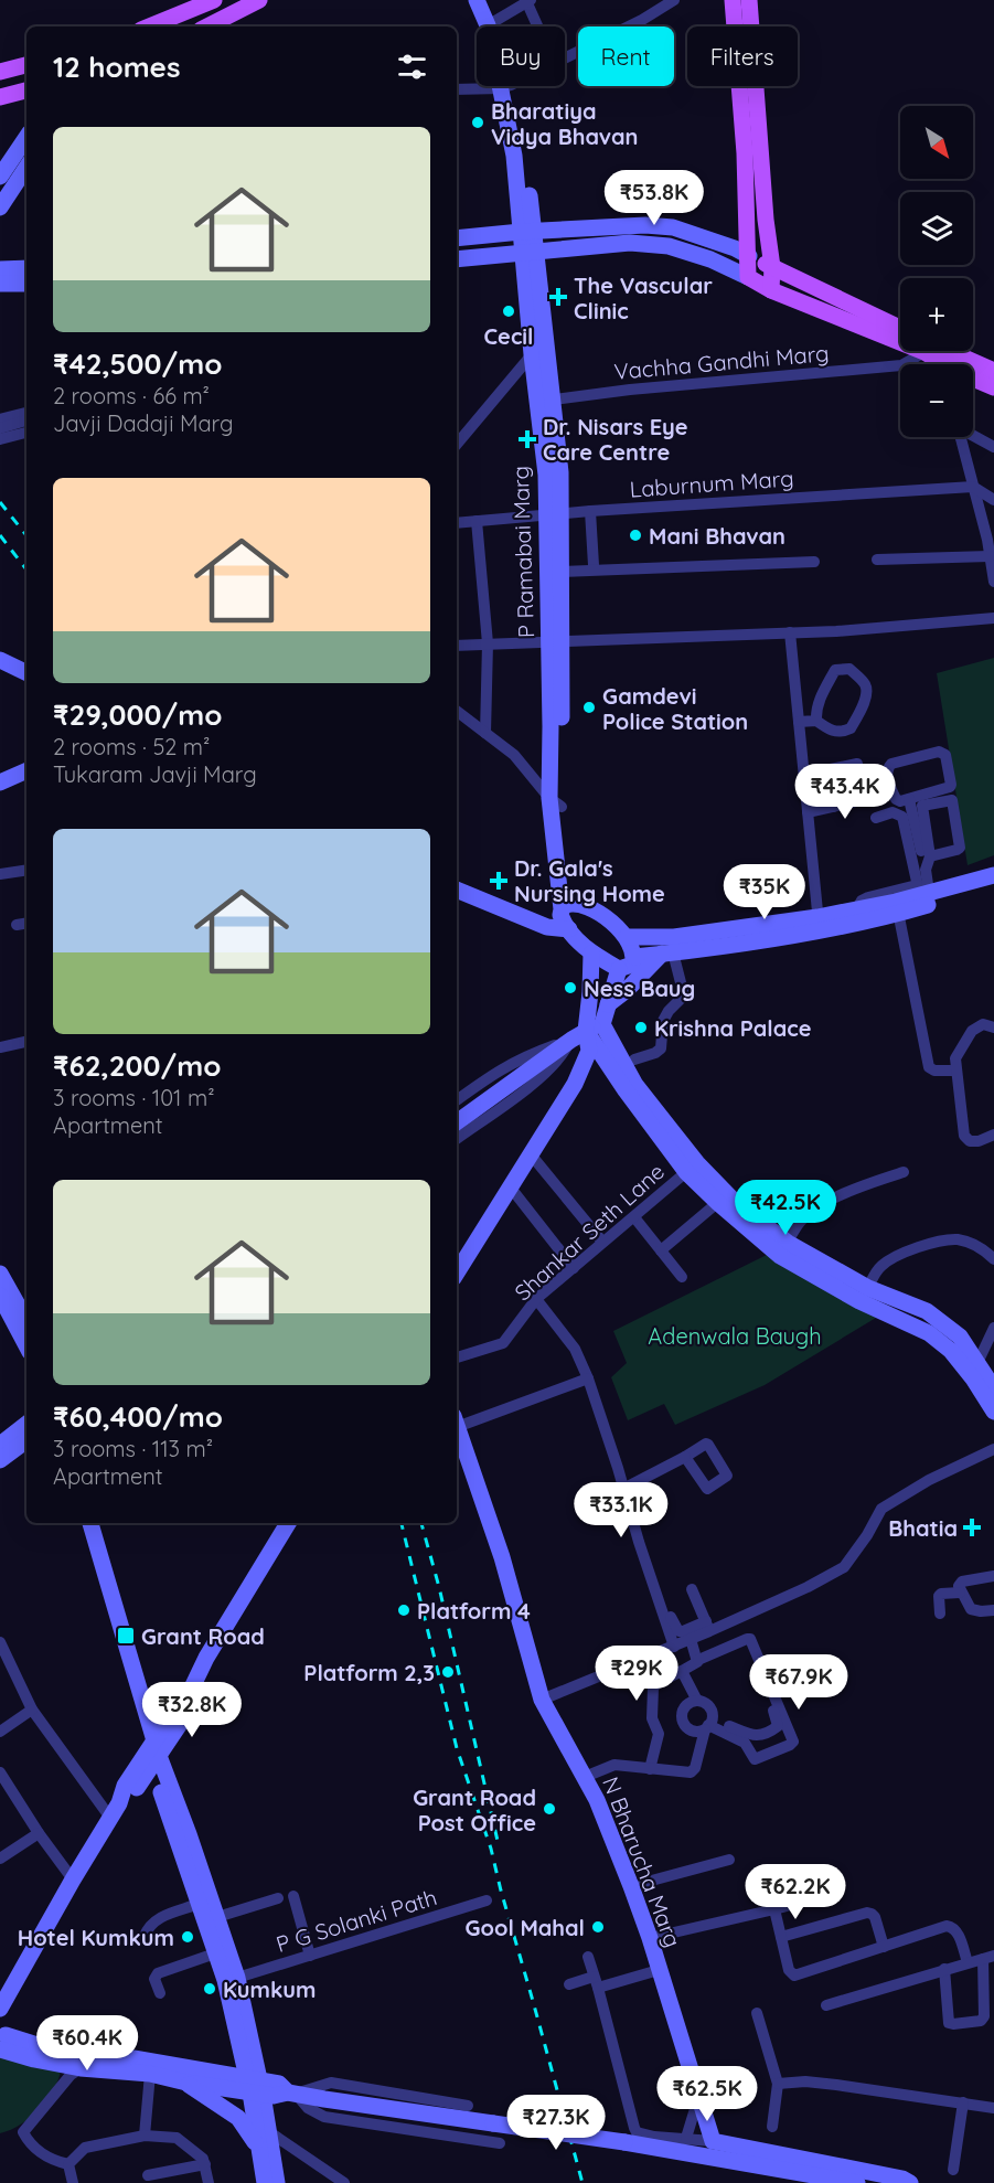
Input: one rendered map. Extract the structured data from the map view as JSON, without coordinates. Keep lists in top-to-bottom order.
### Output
{
  "streets": {
    "main road": ["P Ramabai Marg", "N Bharucha Marg"],
    "street": [
      "Vachha Gandhi Marg",
      "Laburnum Marg",
      "Shankar Seth Lane",
      "P G Solanki Path"
    ]
  },
  "crossings": [
    ["Vachha Gandhi Marg", "P Ramabai Marg"],
    ["Laburnum Marg", "P Ramabai Marg"]
  ],
  "parks": ["Adenwala Baugh"],
  "places": {
    "other": [
      "Bharatiya Vidya Bhavan",
      "Cecil",
      "Mani Bhavan",
      "Gamdevi Police Station",
      "Ness Baug",
      "Krishna Palace",
      "Platform 4",
      "Platform 2,3",
      "Grant Road Post Office",
      "Gool Mahal",
      "Hotel Kumkum",
      "Kumkum"
    ],
    "health": [
      "The Vascular Clinic",
      "Dr. Nisars Eye Care Centre",
      "Dr. Gala's Nursing Home",
      "Bhatia"
    ],
    "transit": ["Grant Road"]
  },
  "north": "bottom right",
  "page": {
    "chip": ["Buy", "Rent", "Filters"],
    "heading": "12 homes",
    "map_buttons": ["+", "−"],
    "list": [
      {
        "name": "₹42,500/mo",
        "note": "2 rooms · 66 m² · Javji Dadaji Marg"
      },
      {
        "name": "₹29,000/mo",
        "note": "2 rooms · 52 m² · Tukaram Javji Marg"
      },
      {
        "name": "₹62,200/mo",
        "note": "3 rooms · 101 m² · Apartment"
      },
      {
        "name": "₹60,400/mo",
        "note": "3 rooms · 113 m² · Apartment"
      }
    ],
    "price": [
      "₹53.8K",
      "₹43.4K",
      "₹35K",
      "₹42.5K",
      "₹33.1K",
      "₹29K",
      "₹67.9K",
      "₹32.8K",
      "₹62.2K",
      "₹60.4K",
      "₹62.5K",
      "₹27.3K"
    ]
  }
}
